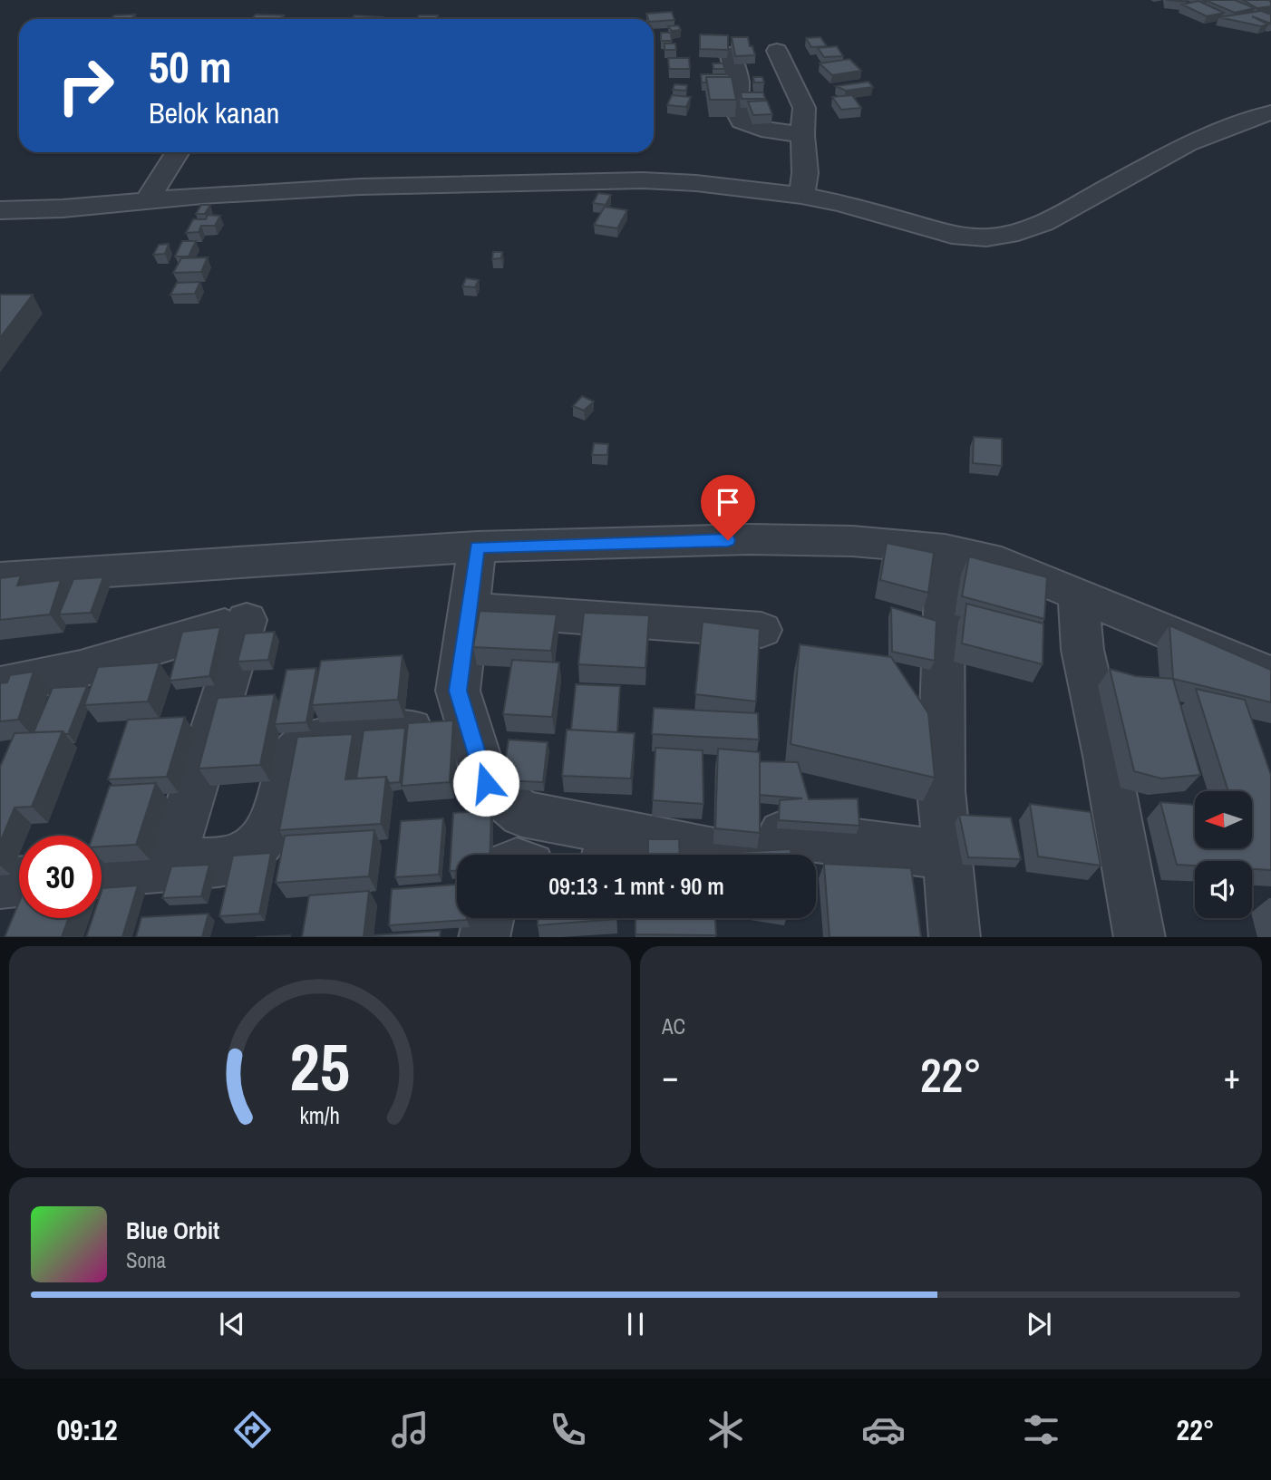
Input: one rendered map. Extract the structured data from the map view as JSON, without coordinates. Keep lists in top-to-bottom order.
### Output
{
  "north": "left",
  "page": {
    "turn": ["50 m", "Belok kanan"],
    "limit": "30",
    "trip": "09:13 · 1 mnt · 90 m",
    "tile": "AC",
    "heat": ["−", "22°", "+"],
    "song": ["Blue Orbit", "Sona"],
    "tabs": ["09:12", "22°"],
    "gauge": ["25", "km/h"]
  }
}
